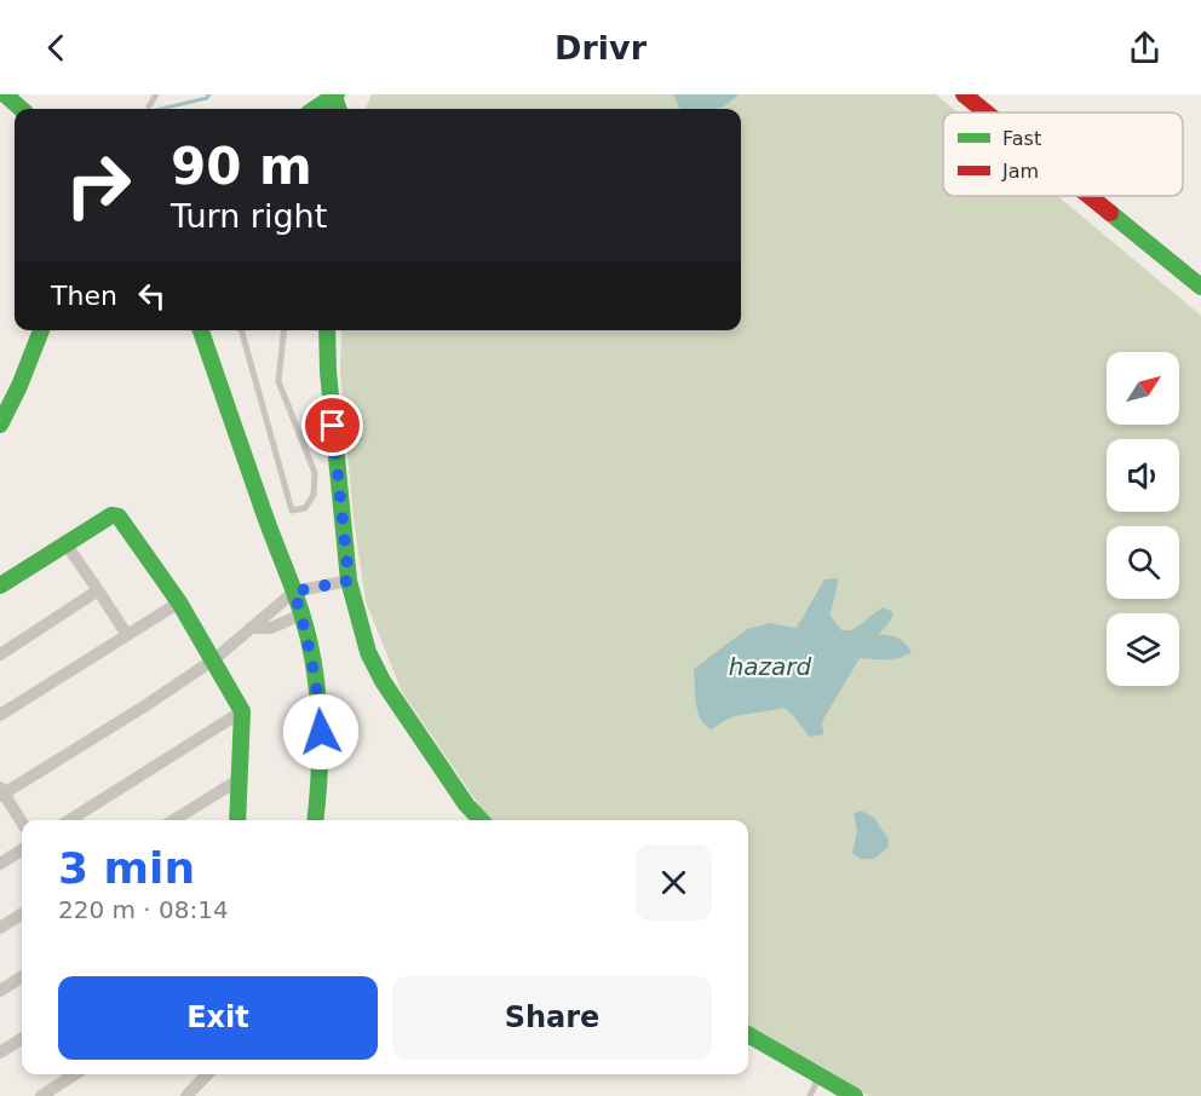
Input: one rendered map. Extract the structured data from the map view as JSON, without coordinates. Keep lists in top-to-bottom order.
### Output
{
  "water": ["hazard"],
  "legend": ["Fast", "Jam"],
  "north": "top right",
  "page": {
    "header": "Drivr",
    "turn": ["90 m", "Turn right"],
    "then": "Then",
    "heading": ["3 min", "220 m · 08:14"],
    "buttons": ["Exit", "Share"]
  }
}
